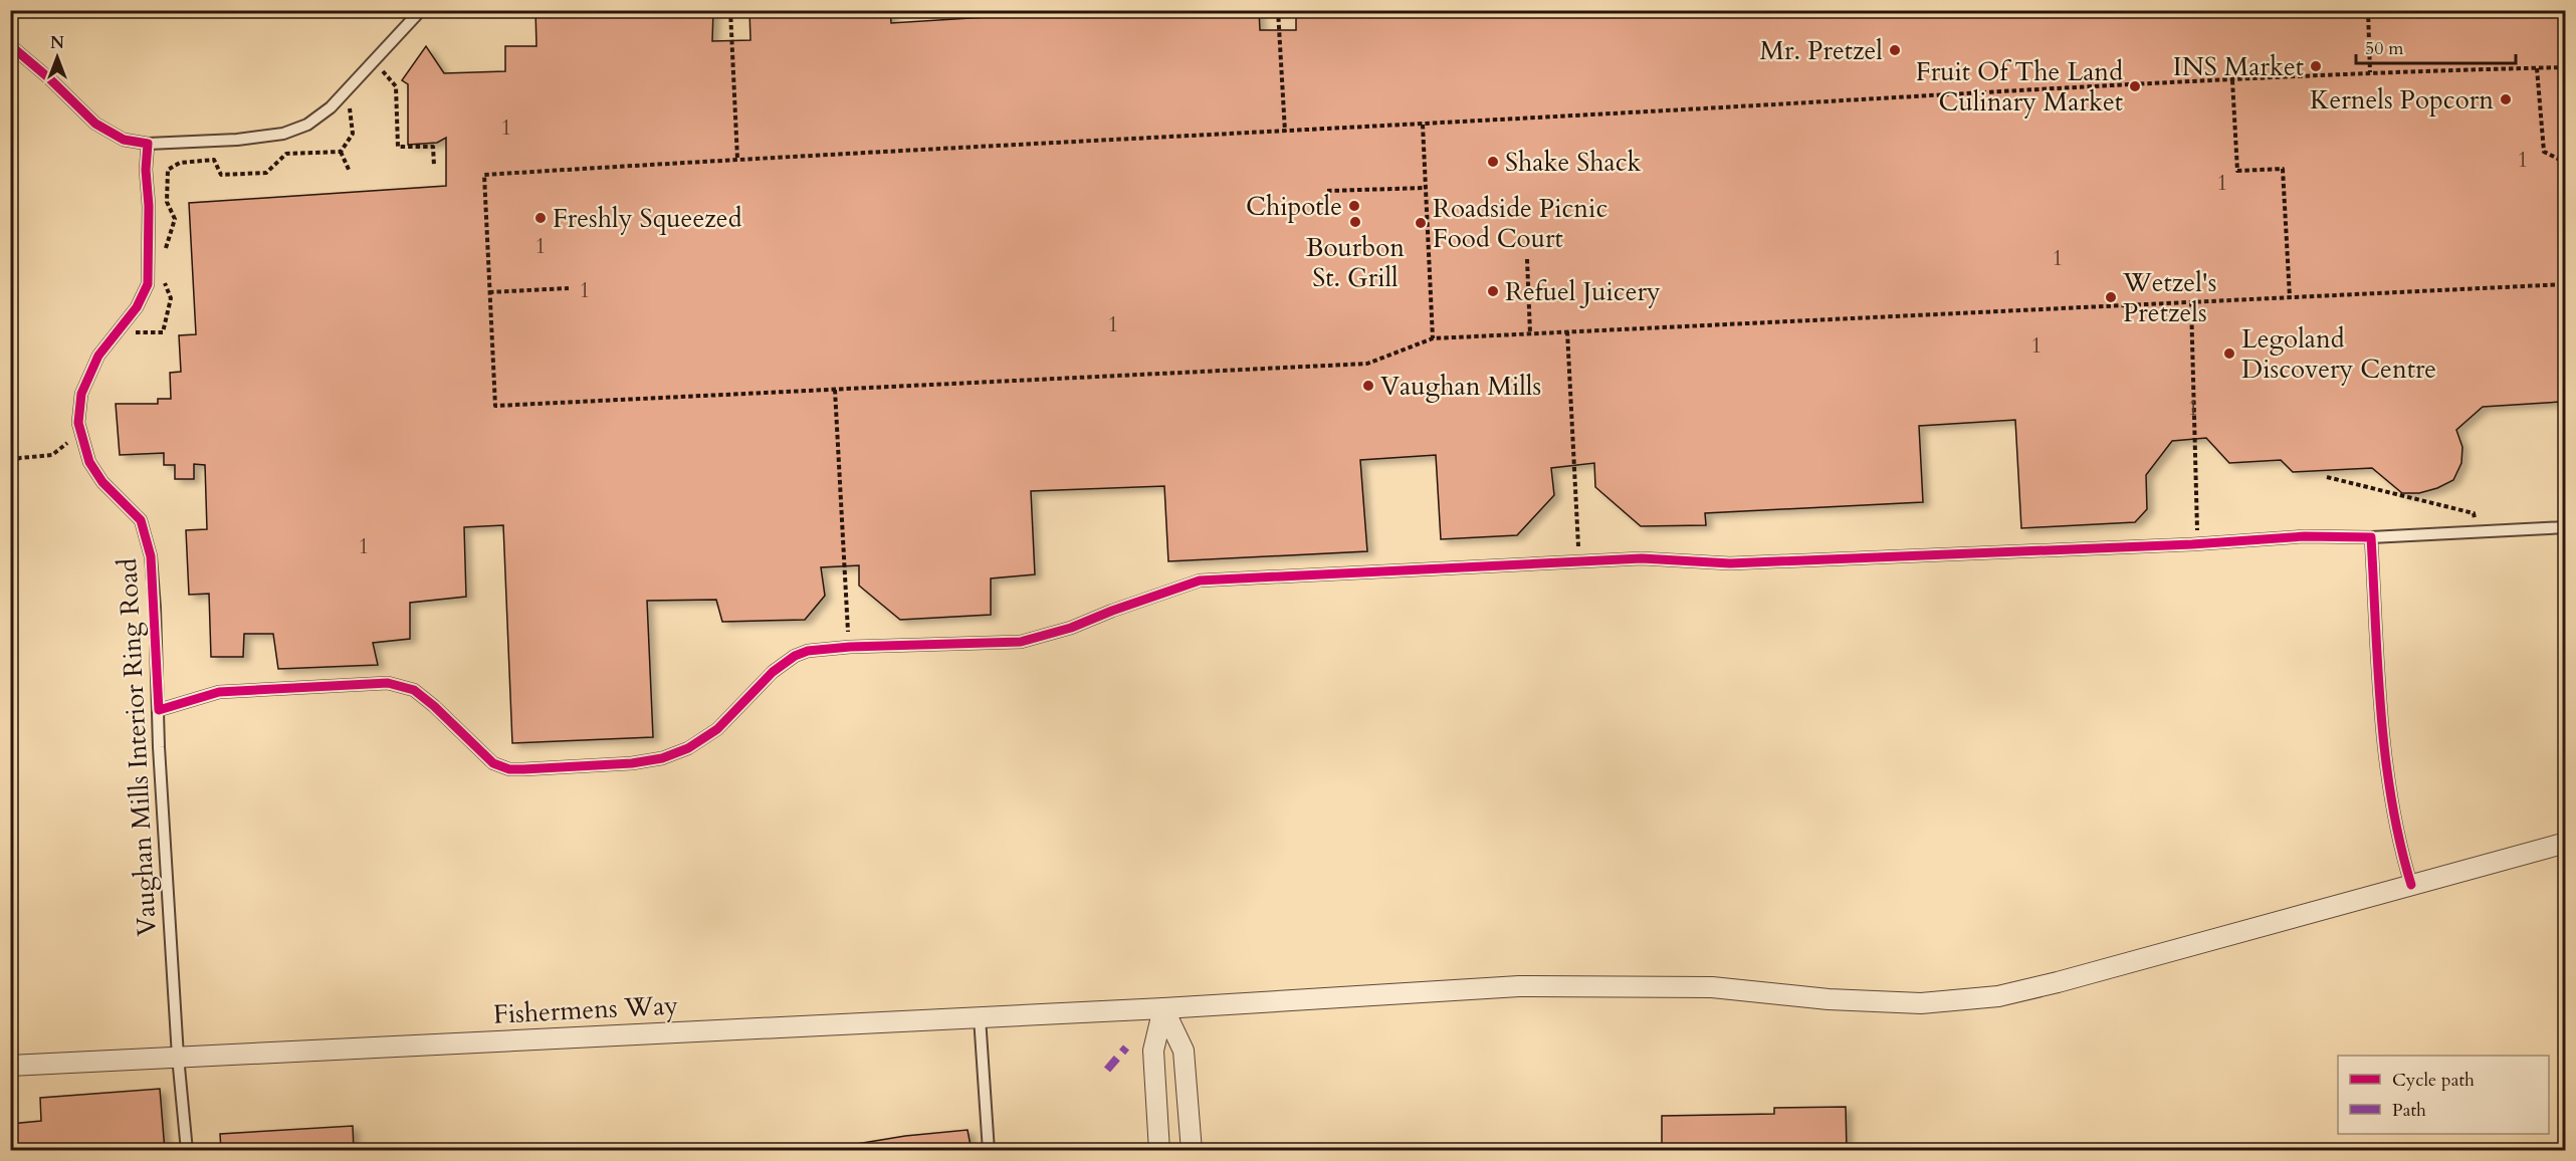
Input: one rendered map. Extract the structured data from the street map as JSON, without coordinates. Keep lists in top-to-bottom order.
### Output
{
  "streets": {
    "street": ["Fishermens Way"],
    "lane": ["Vaughan Mills Interior Ring Road"]
  },
  "crossings": [
    ["Vaughan Mills Interior Ring Road", "Fishermens Way"]
  ],
  "places": [
    "Mr. Pretzel",
    "INS Market",
    "Fruit Of The Land Culinary Market",
    "Kernels Popcorn",
    "Shake Shack",
    "Chipotle",
    "Freshly Squeezed",
    "Bourbon St. Grill",
    "Roadside Picnic Food Court",
    "Refuel Juicery",
    "Wetzel's Pretzels",
    "Legoland Discovery Centre",
    "Vaughan Mills"
  ],
  "house_numbers": [
    "1",
    "1",
    "1",
    "1",
    "1",
    "1",
    "1",
    "1",
    "1",
    "1"
  ],
  "legend": ["Cycle path", "Path"],
  "scale_bar": "50 m",
  "north": "top"
}
